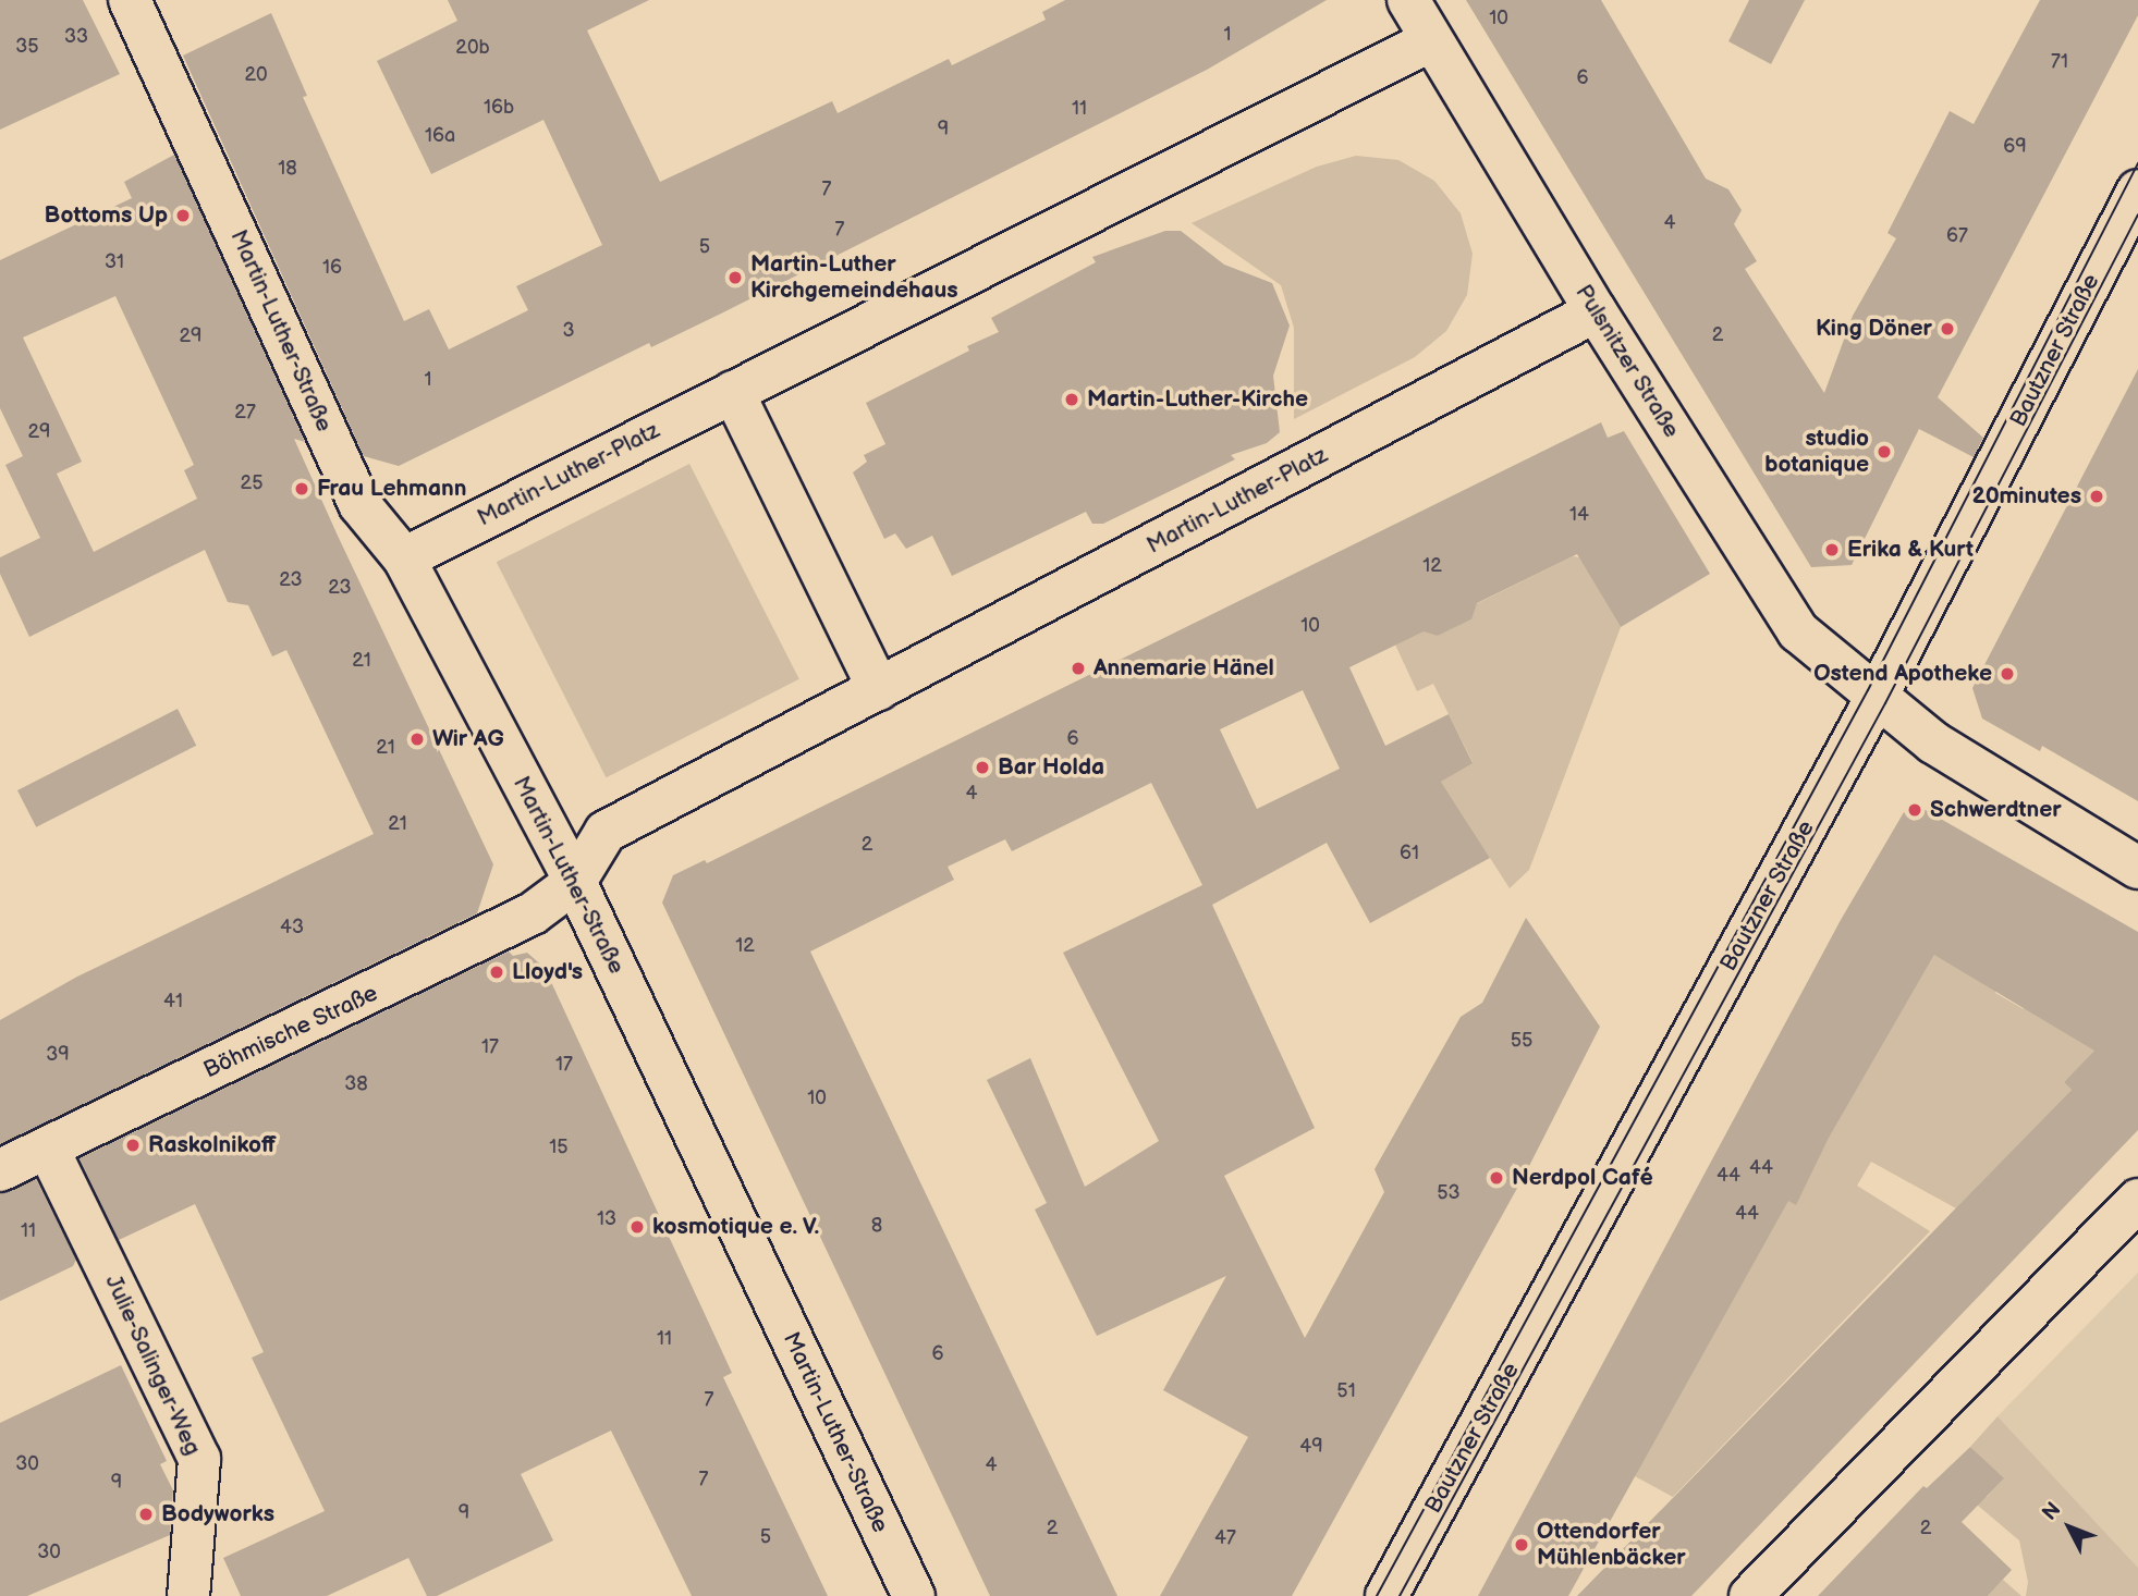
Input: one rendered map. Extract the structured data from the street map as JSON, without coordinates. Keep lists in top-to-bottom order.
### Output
{
  "streets": {
    "street": [
      "Martin-Luther-Straße",
      "Bautzner Straße",
      "Pulsnitzer Straße",
      "Martin-Luther-Platz",
      "Böhmische Straße",
      "Julie-Salinger-Weg"
    ]
  },
  "crossings": [
    ["Martin-Luther-Straße", "Martin-Luther-Platz"],
    ["Martin-Luther-Straße", "Böhmische Straße"],
    ["Bautzner Straße", "Pulsnitzer Straße"],
    ["Pulsnitzer Straße", "Martin-Luther-Platz"],
    ["Martin-Luther-Platz", "Böhmische Straße"],
    ["Böhmische Straße", "Julie-Salinger-Weg"]
  ],
  "places": [
    "Bottoms Up",
    "Martin-Luther Kirchgemeindehaus",
    "King Döner",
    "Martin-Luther-Kirche",
    "studio botanique",
    "Frau Lehmann",
    "20minutes",
    "Erika & Kurt",
    "Annemarie Hänel",
    "Ostend Apotheke",
    "Wir AG",
    "Bar Holda",
    "Schwerdtner",
    "Lloyd's",
    "Raskolnikoff",
    "Nerdpol Café",
    "kosmotique e. V.",
    "Bodyworks",
    "Ottendorfer Mühlenbäcker"
  ],
  "house_numbers": [
    "10",
    "1",
    "33",
    "35",
    "20b",
    "71",
    "20",
    "6",
    "16b",
    "11",
    "9",
    "16a",
    "69",
    "18",
    "7",
    "4",
    "7",
    "67",
    "5",
    "31",
    "16",
    "3",
    "2",
    "29",
    "1",
    "27",
    "29",
    "25",
    "14",
    "12",
    "23",
    "23",
    "10",
    "21",
    "6",
    "21",
    "4",
    "21",
    "2",
    "61",
    "43",
    "12",
    "41",
    "55",
    "17",
    "39",
    "17",
    "38",
    "10",
    "15",
    "44",
    "44",
    "53",
    "44",
    "13",
    "8",
    "11",
    "11",
    "6",
    "51",
    "7",
    "49",
    "30",
    "4",
    "7",
    "9",
    "9",
    "2",
    "2",
    "5",
    "47",
    "30"
  ],
  "north": "top left"
}
